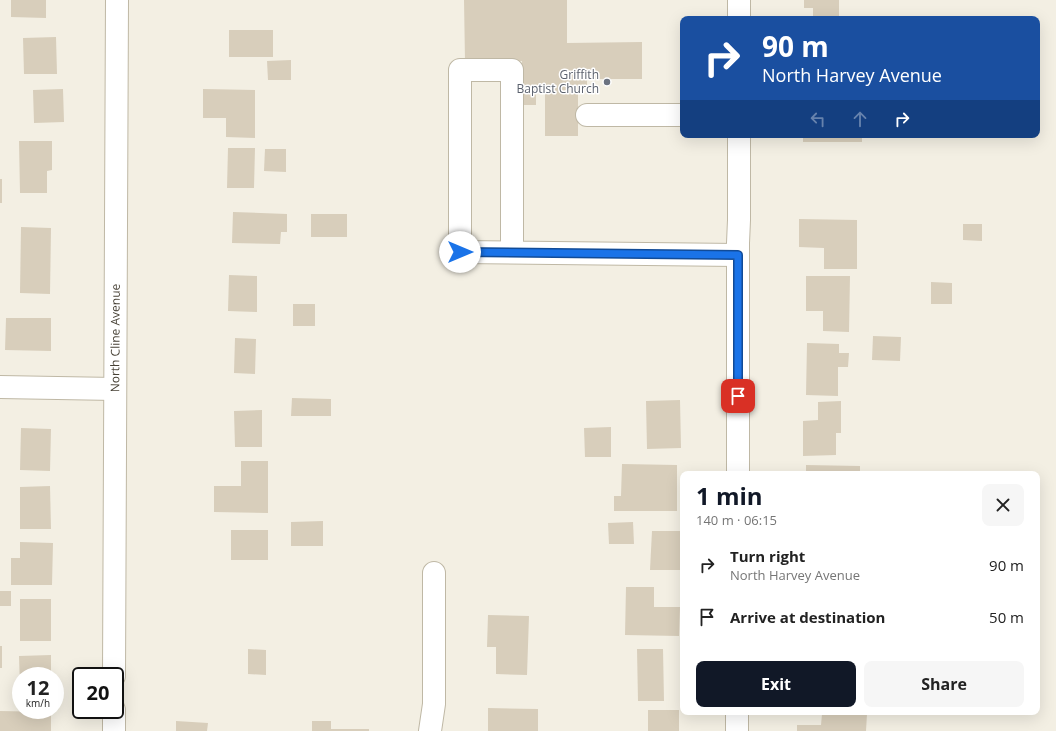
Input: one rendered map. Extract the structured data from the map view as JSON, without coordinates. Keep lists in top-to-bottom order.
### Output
{
  "streets": {
    "street": ["North Cline Avenue"]
  },
  "places": ["Griffith Baptist Church"],
  "page": {
    "turn": ["90 m", "North Harvey Avenue"],
    "heading": ["1 min", "140 m · 06:15"],
    "list": [
      {
        "name": "Turn right",
        "note": "North Harvey Avenue",
        "value": "90 m"
      },
      {
        "name": "Arrive at destination",
        "value": "50 m"
      }
    ],
    "buttons": ["Exit", "Share"],
    "speed": "12 km/h",
    "limit": "20"
  }
}
